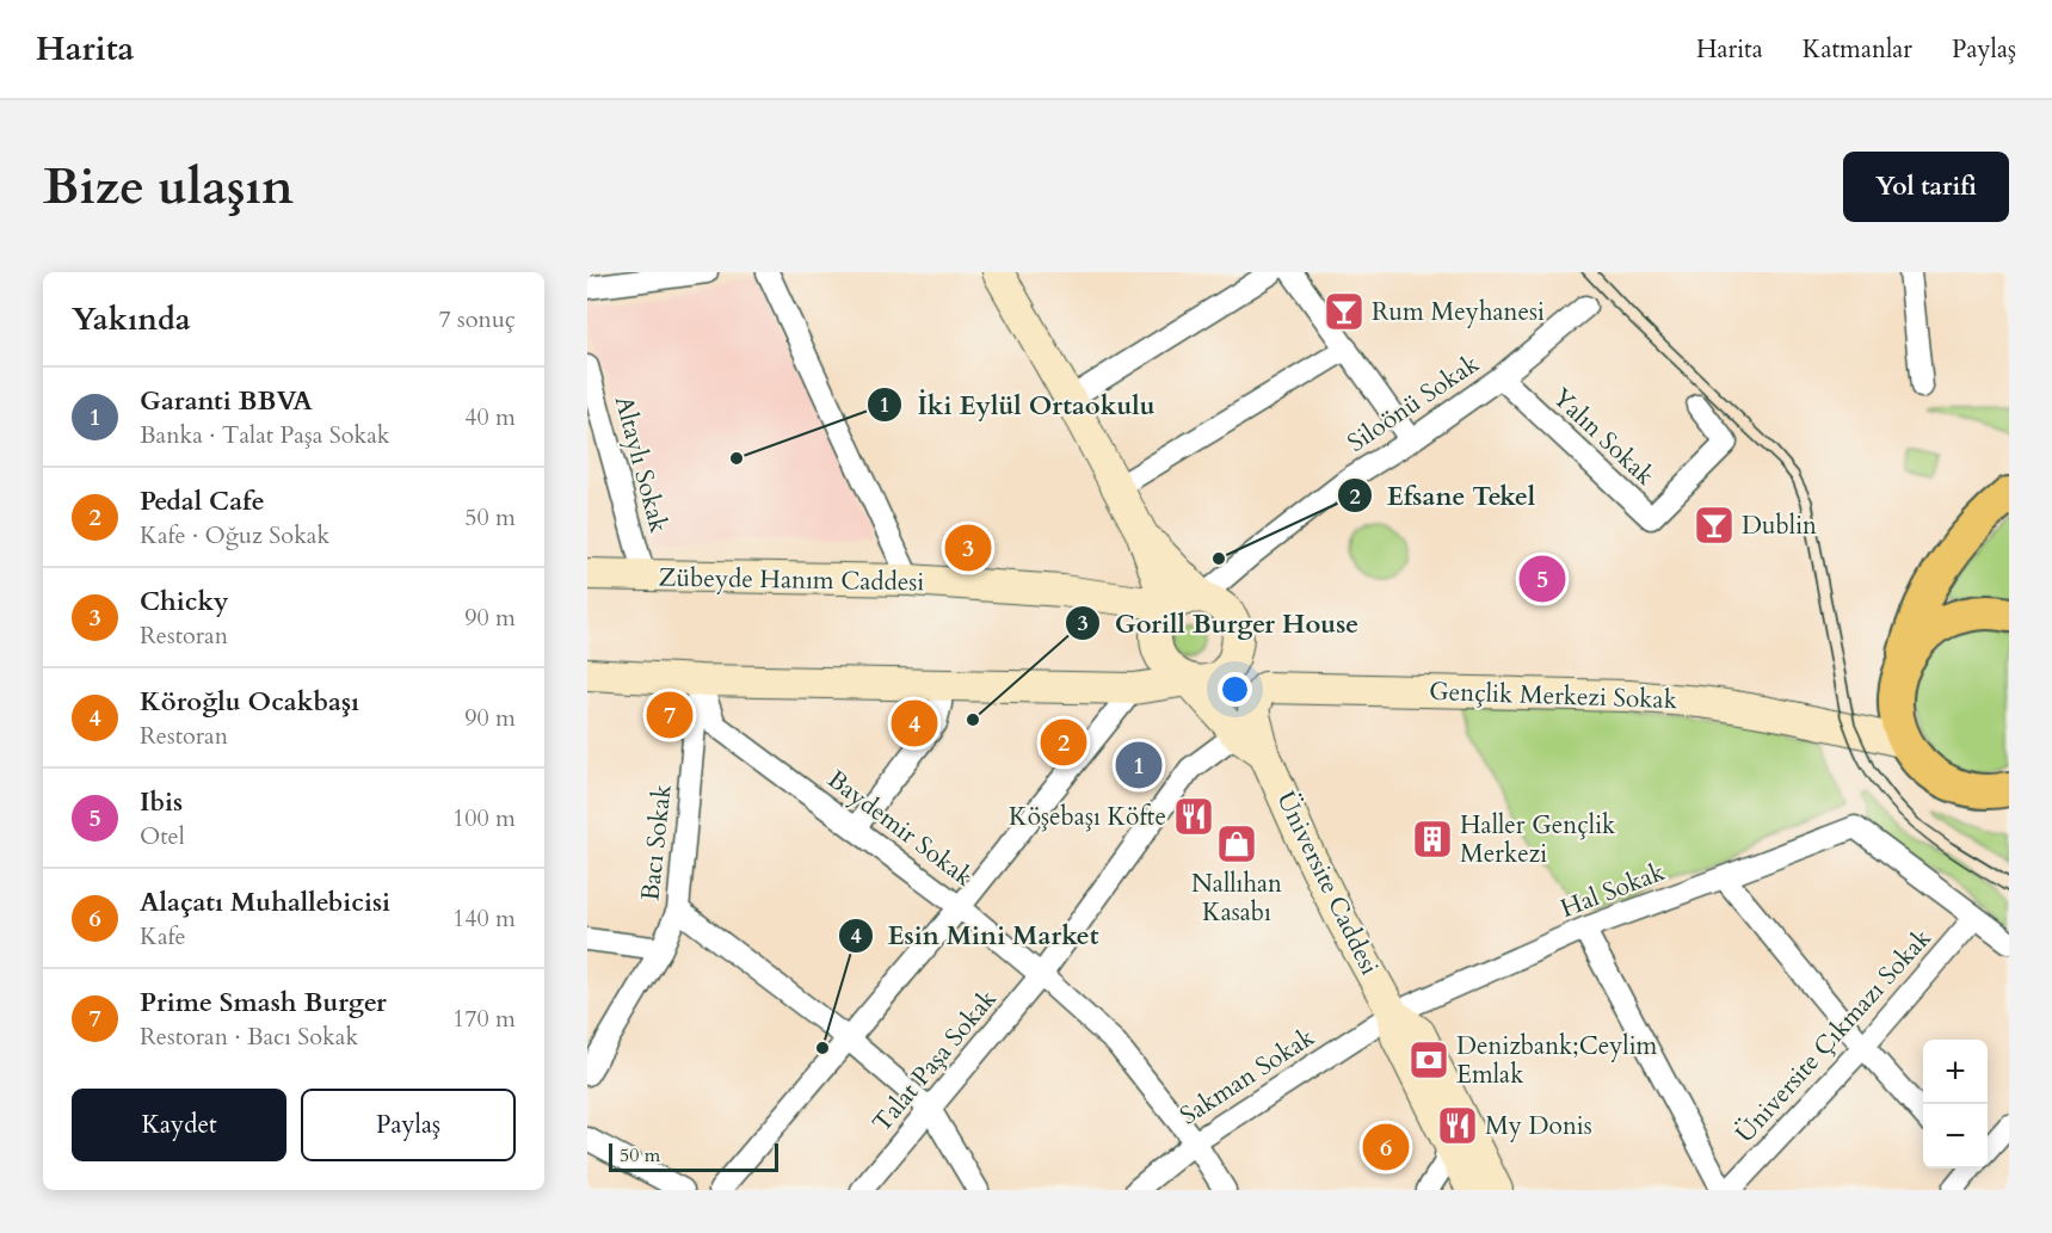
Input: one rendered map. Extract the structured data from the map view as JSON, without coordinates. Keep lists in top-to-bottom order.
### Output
{
  "streets": {
    "main road": ["Zübeyde Hanım Caddesi", "Gençlik Merkezi Sokak", "Üniversite Caddesi"],
    "street": [
      "Siloönü Sokak",
      "Yalın Sokak",
      "Altaylı Sokak",
      "Baydemir Sokak",
      "Bacı Sokak",
      "Hal Sokak",
      "Üniversite Çıkmazı Sokak",
      "Talat Paşa Sokak",
      "Sakman Sokak"
    ]
  },
  "crossings": [
    ["Siloönü Sokak", "Yalın Sokak"],
    ["Altaylı Sokak", "Zübeyde Hanım Caddesi"],
    ["Gençlik Merkezi Sokak", "Üniversite Caddesi"],
    ["Gençlik Merkezi Sokak", "Talat Paşa Sokak"],
    ["Baydemir Sokak", "Bacı Sokak"],
    ["Baydemir Sokak", "Talat Paşa Sokak"],
    ["Baydemir Sokak", "Sakman Sokak"],
    ["Üniversite Caddesi", "Hal Sokak"],
    ["Üniversite Caddesi", "Talat Paşa Sokak"],
    ["Üniversite Caddesi", "Sakman Sokak"],
    ["Hal Sokak", "Üniversite Çıkmazı Sokak"],
    ["Hal Sokak", "Sakman Sokak"]
  ],
  "places": {
    "bar": ["Rum Meyhanesi", "Dublin"],
    "other": [
      "İki Eylül Ortaokulu",
      "Efsane Tekel",
      "Gorill Burger House",
      "Esin Mini Market"
    ],
    "restaurant": ["Köşebaşı Köfte", "My Donis"],
    "building": ["Haller Gençlik Merkezi"],
    "shop": ["Nallıhan Kasabı"],
    "bank": ["Denizbank;Ceylim Emlak"]
  },
  "scale_bar": "50 m",
  "page": {
    "header": "Harita",
    "nav": ["Harita", "Katmanlar", "Paylaş"],
    "buttons": [
      "Yol tarifi",
      ["Kaydet", "Paylaş"]
    ],
    "title": "Bize ulaşın",
    "heading": ["Yakında", "7 sonuç"],
    "list": [
      {
        "mark": "1",
        "name": "Garanti BBVA",
        "note": "Banka · Talat Paşa Sokak",
        "value": "40 m"
      },
      {
        "mark": "2",
        "name": "Pedal Cafe",
        "note": "Kafe · Oğuz Sokak",
        "value": "50 m"
      },
      {
        "mark": "3",
        "name": "Chicky",
        "note": "Restoran",
        "value": "90 m"
      },
      {
        "mark": "4",
        "name": "Köroğlu Ocakbaşı",
        "note": "Restoran",
        "value": "90 m"
      },
      {
        "mark": "5",
        "name": "Ibis",
        "note": "Otel",
        "value": "100 m"
      },
      {
        "mark": "6",
        "name": "Alaçatı Muhallebicisi",
        "note": "Kafe",
        "value": "140 m"
      },
      {
        "mark": "7",
        "name": "Prime Smash Burger",
        "note": "Restoran · Bacı Sokak",
        "value": "170 m"
      }
    ],
    "pins": [
      "3",
      "5",
      "7",
      "4",
      "2",
      "1",
      "6"
    ],
    "map_buttons": ["+", "−"],
    "scale": "50 m"
  }
}
